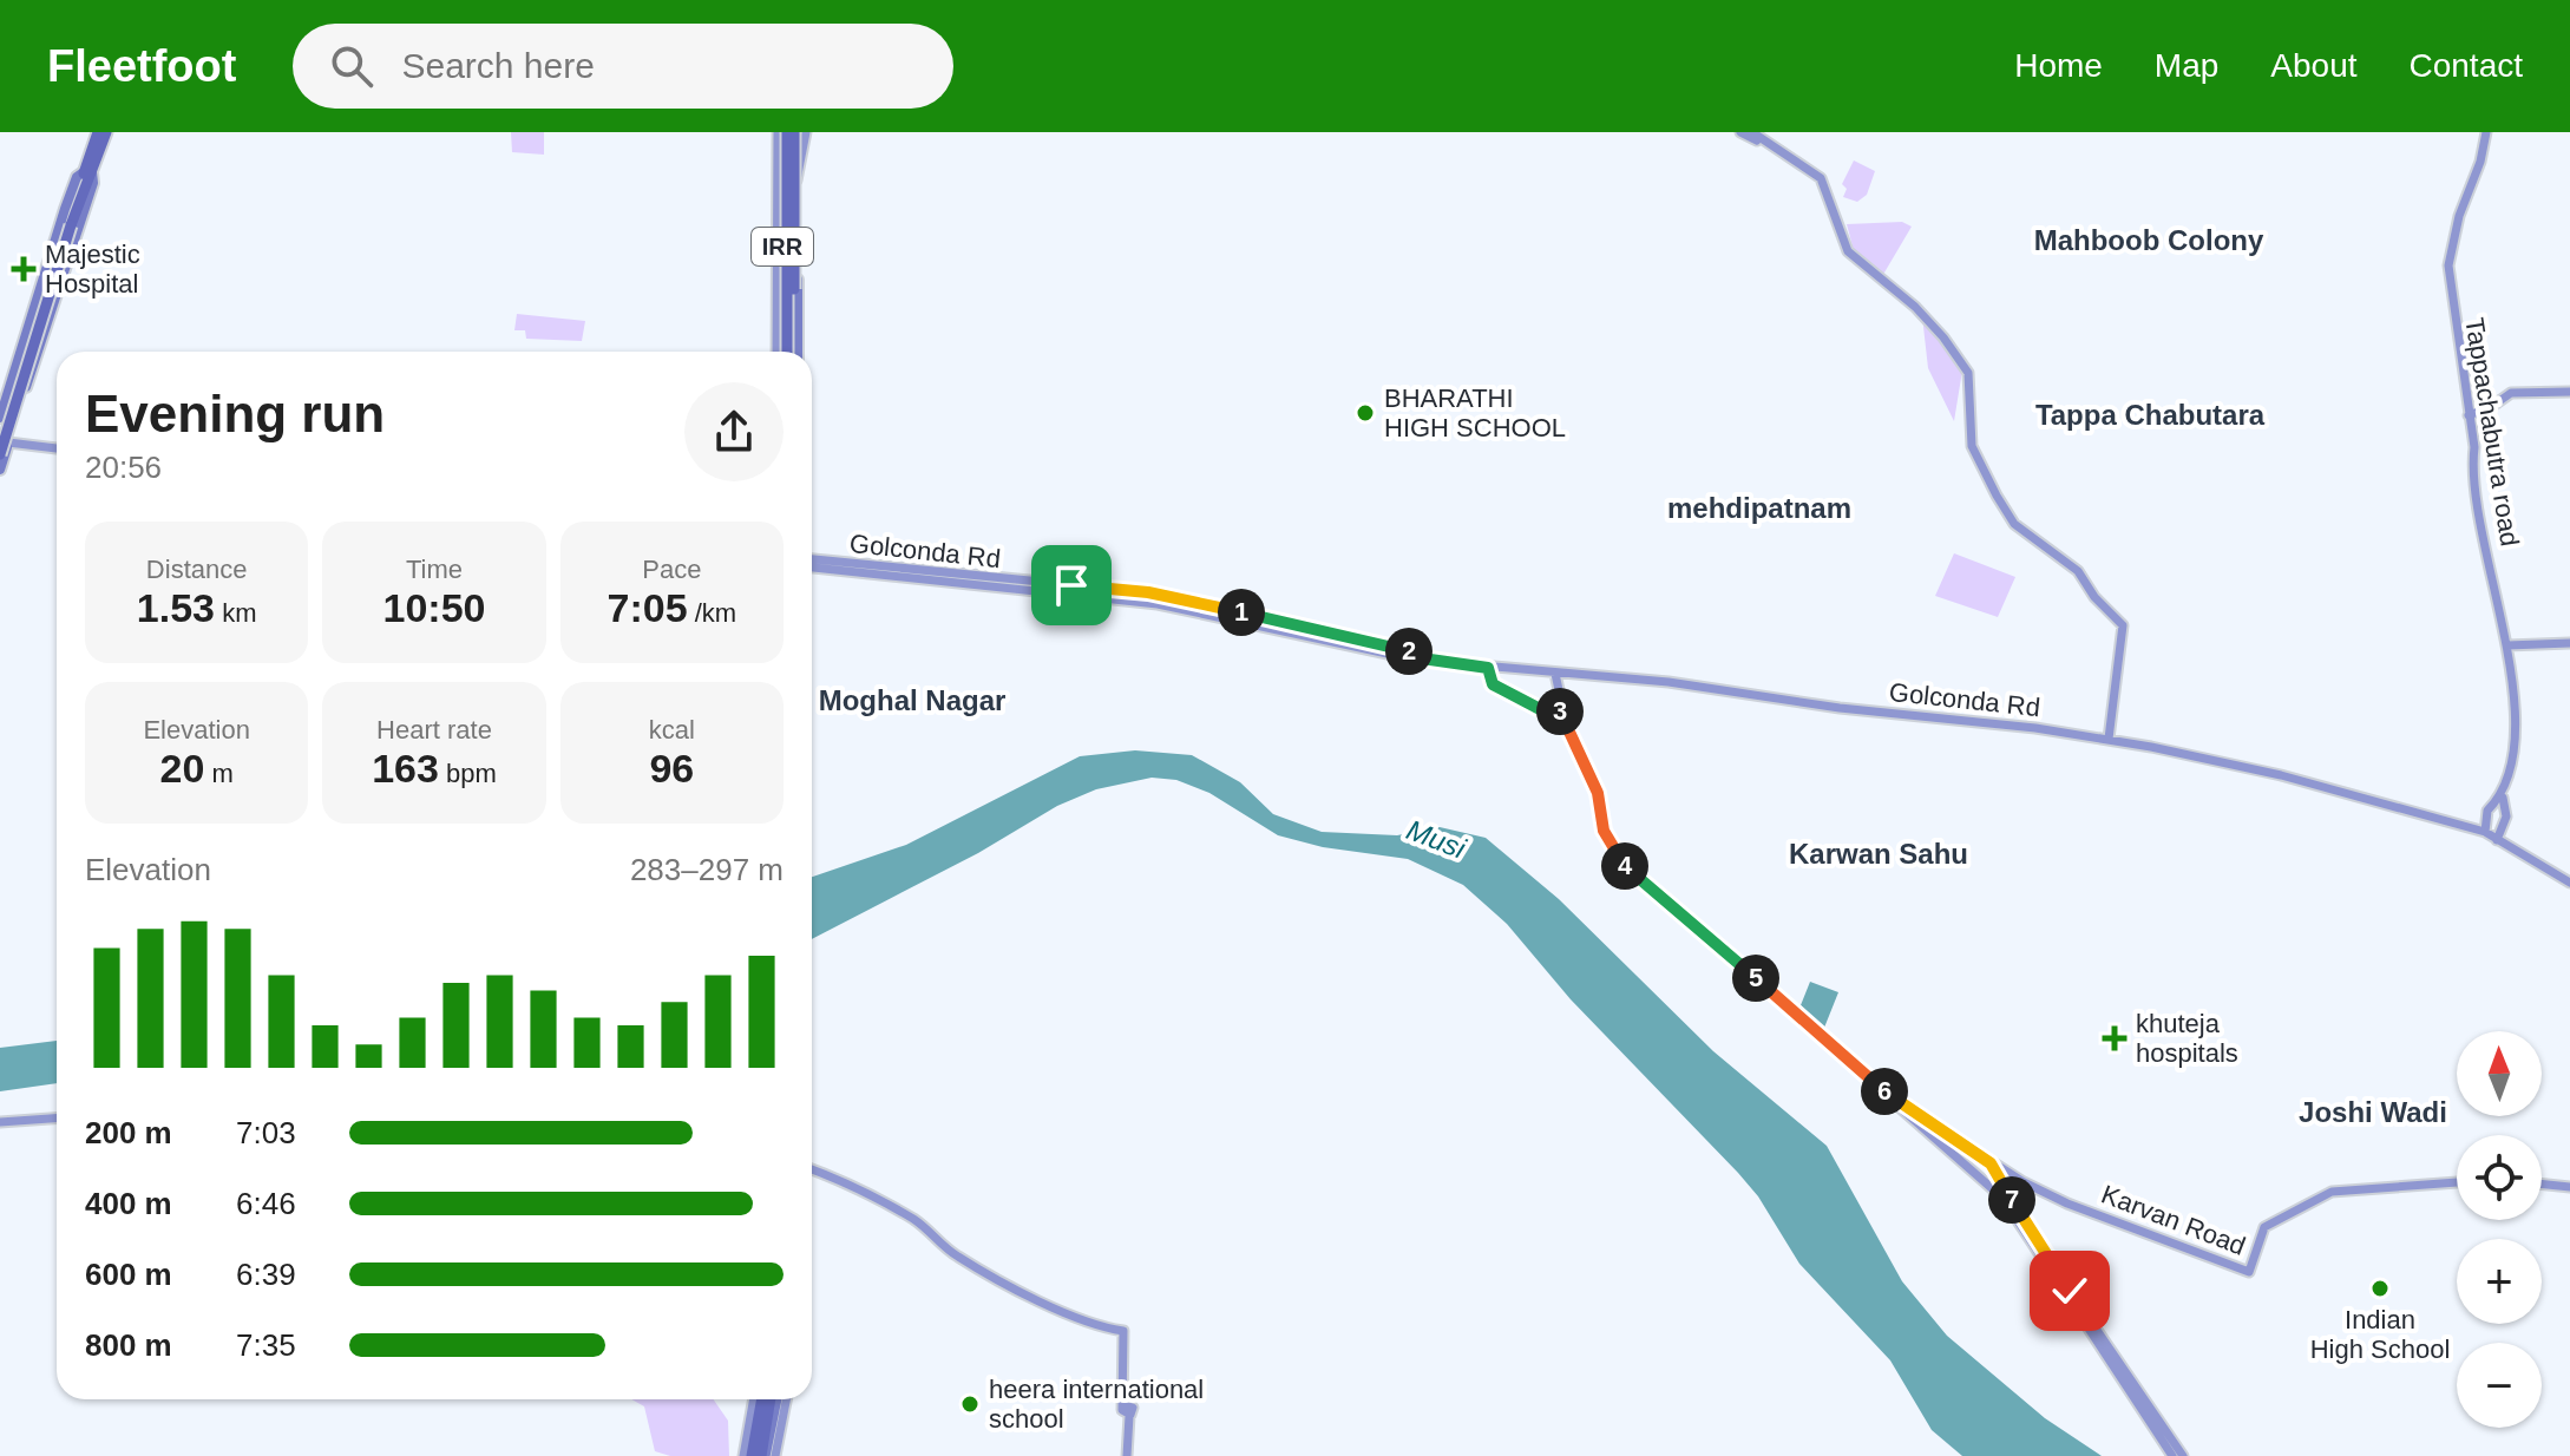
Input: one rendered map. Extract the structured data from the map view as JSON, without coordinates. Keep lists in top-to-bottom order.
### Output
{
  "streets": {
    "main road": ["IRR"],
    "street": ["Tappachabutra road", "Golconda Rd", "Karvan Road"]
  },
  "crossings": [
    ["Tappachabutra road", "Golconda Rd"],
    ["Golconda Rd", "Karvan Road"]
  ],
  "districts": [
    "Mahboob Colony",
    "Tappa Chabutara",
    "mehdipatnam",
    "Moghal Nagar",
    "Karwan Sahu",
    "Joshi Wadi"
  ],
  "water": ["Musi"],
  "places": {
    "health": ["Majestic Hospital", "khuteja hospitals"],
    "other": ["BHARATHI HIGH SCHOOL", "Indian High School", "heera international school"]
  },
  "north": "top",
  "page": {
    "header": "Fleetfoot",
    "search": "Search here",
    "nav": [
      "Home",
      "Map",
      "About",
      "Contact"
    ],
    "heading": ["Evening run", "20:56"],
    "stats": [
      ["Distance", "1.53 km"],
      ["Time", "10:50"],
      ["Pace", "7:05 /km"],
      ["Elevation", "20 m"],
      ["Heart rate", "163 bpm"],
      ["kcal", "96"]
    ],
    "pins": [
      "1",
      "2",
      "3",
      "4",
      "5",
      "6",
      "7"
    ],
    "chart": ["Elevation", "283–297 m"],
    "map_buttons": ["+", "−"],
    "list": [
      {
        "name": "200 m",
        "note": "7:03"
      },
      {
        "name": "400 m",
        "note": "6:46"
      },
      {
        "name": "600 m",
        "note": "6:39"
      },
      {
        "name": "800 m",
        "note": "7:35"
      }
    ]
  }
}
